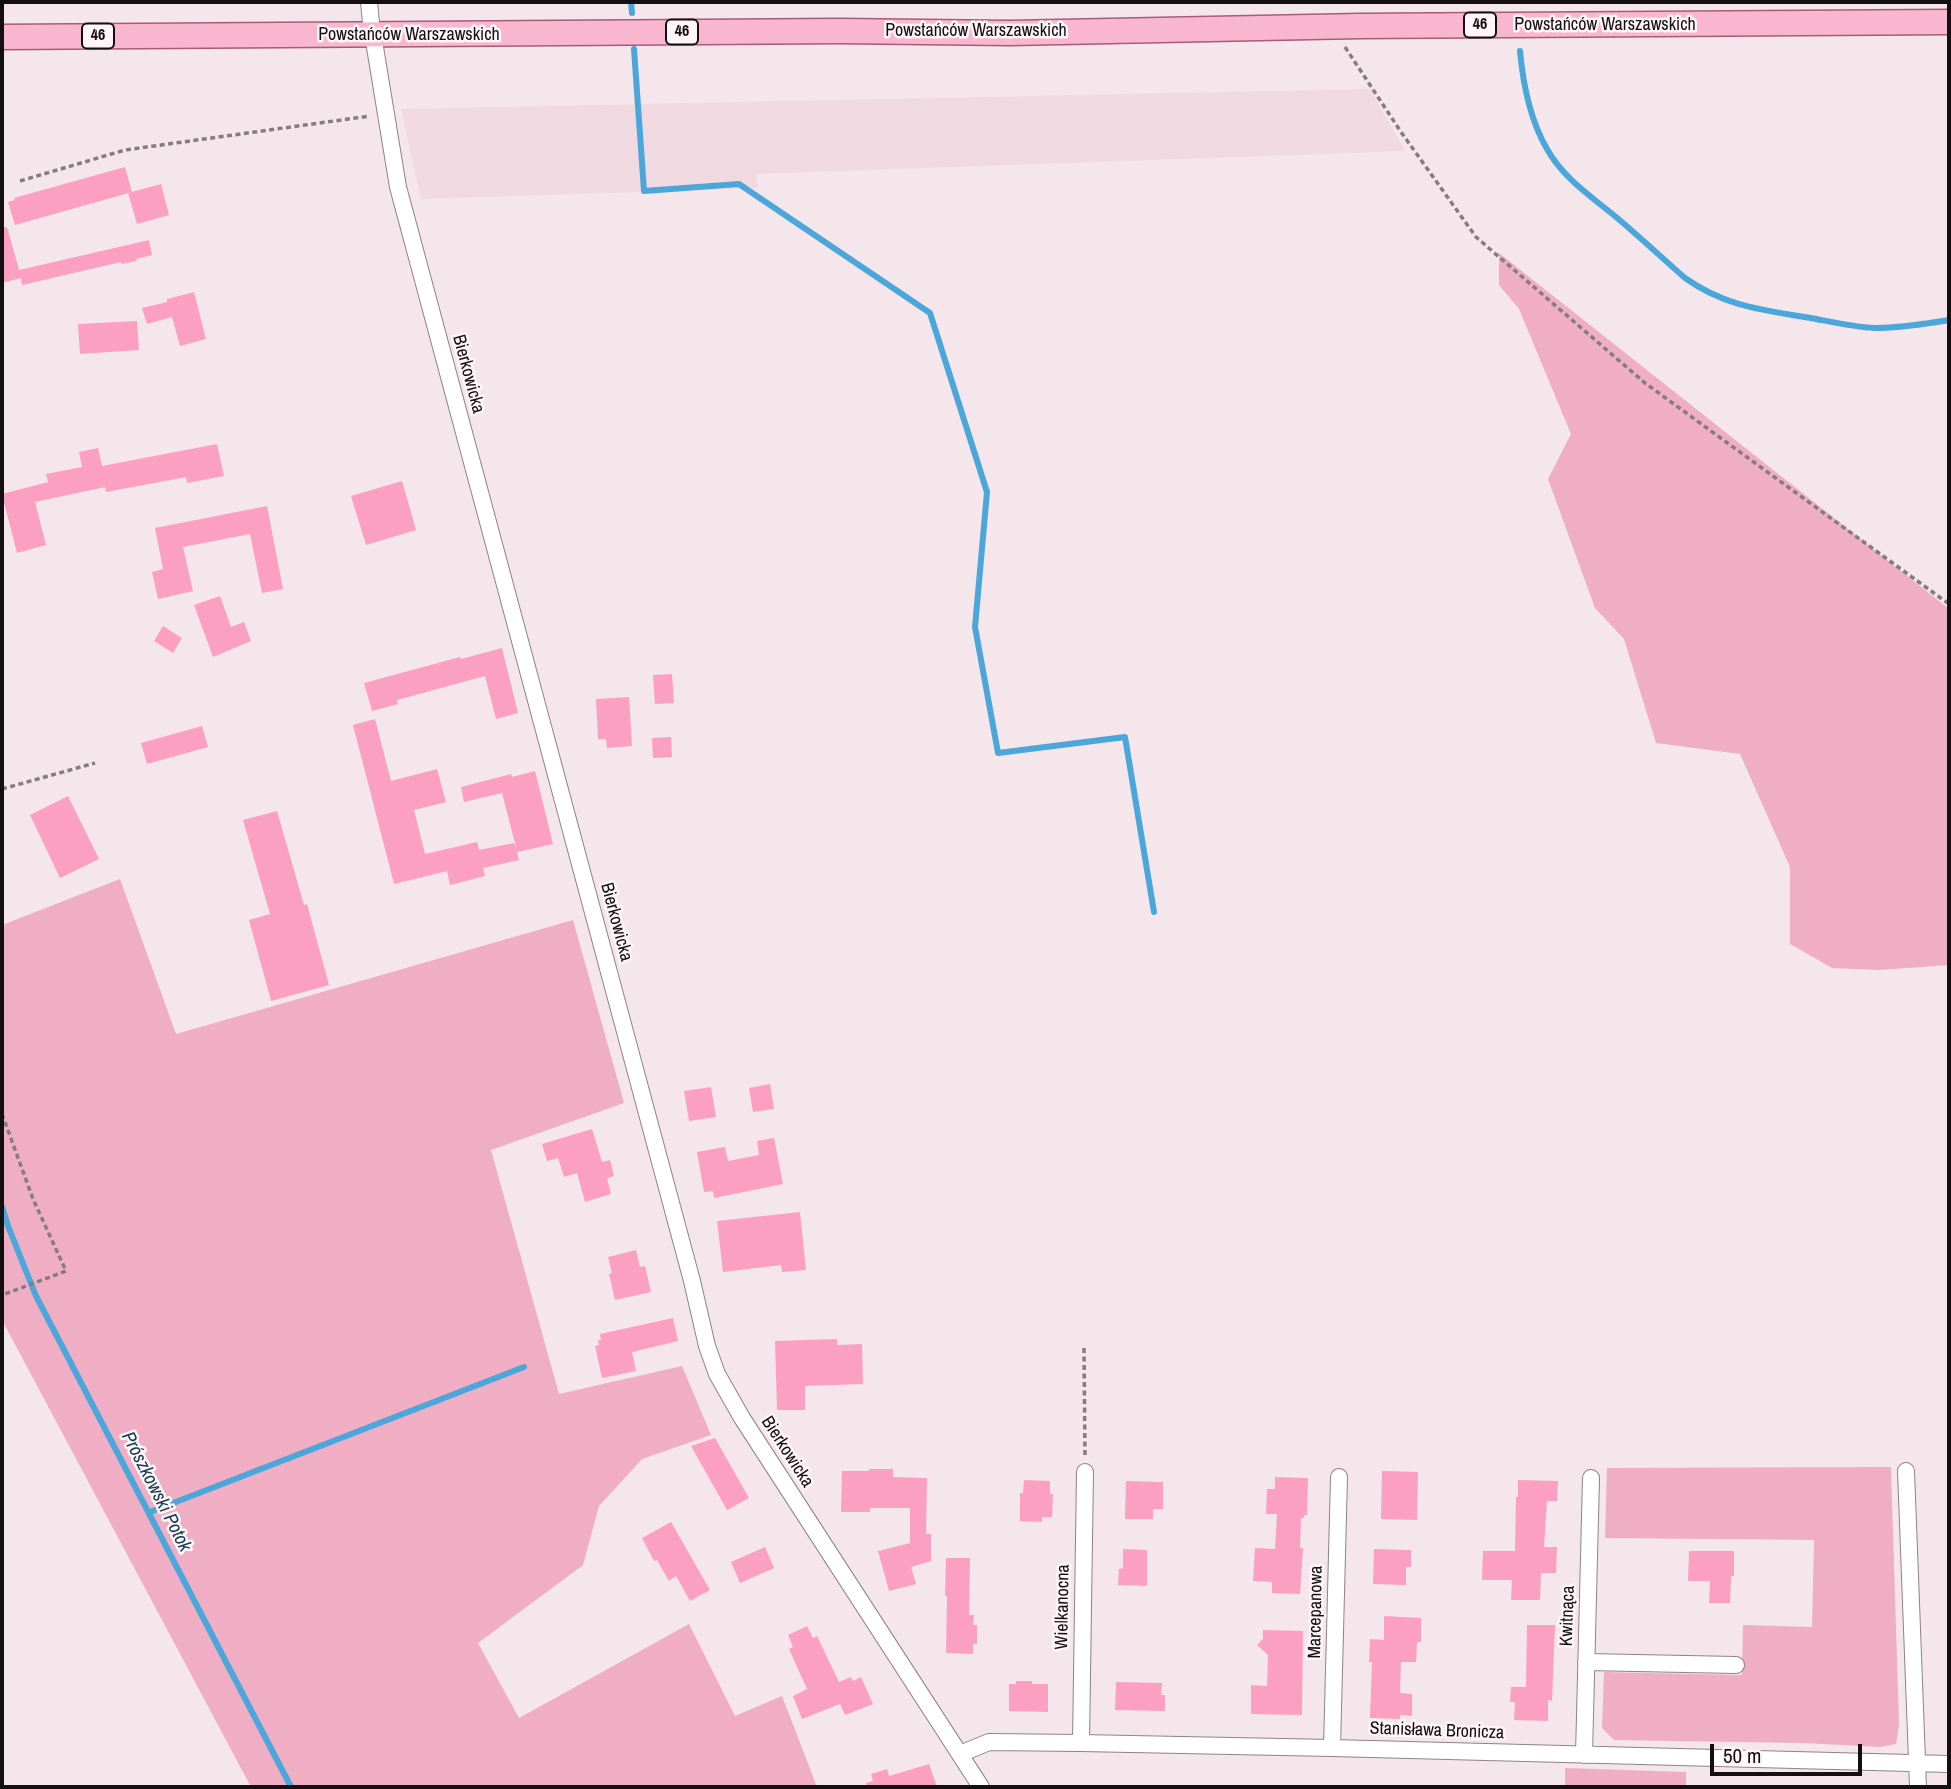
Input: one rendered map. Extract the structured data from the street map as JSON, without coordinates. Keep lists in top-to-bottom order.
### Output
{
  "streets": {
    "main road": ["46", "Powstańców Warszawskich"],
    "street": [
      "Bierkowicka",
      "Wielkanocna",
      "Marcepanowa",
      "Kwitnąca",
      "Stanisława Bronicza"
    ]
  },
  "crossings": [
    ["Powstańców Warszawskich", "Bierkowicka"],
    ["Bierkowicka", "Stanisława Bronicza"],
    ["Wielkanocna", "Stanisława Bronicza"],
    ["Marcepanowa", "Stanisława Bronicza"],
    ["Kwitnąca", "Stanisława Bronicza"]
  ],
  "water": ["Prószkowski Potok"],
  "scale_bar": "50 m"
}
